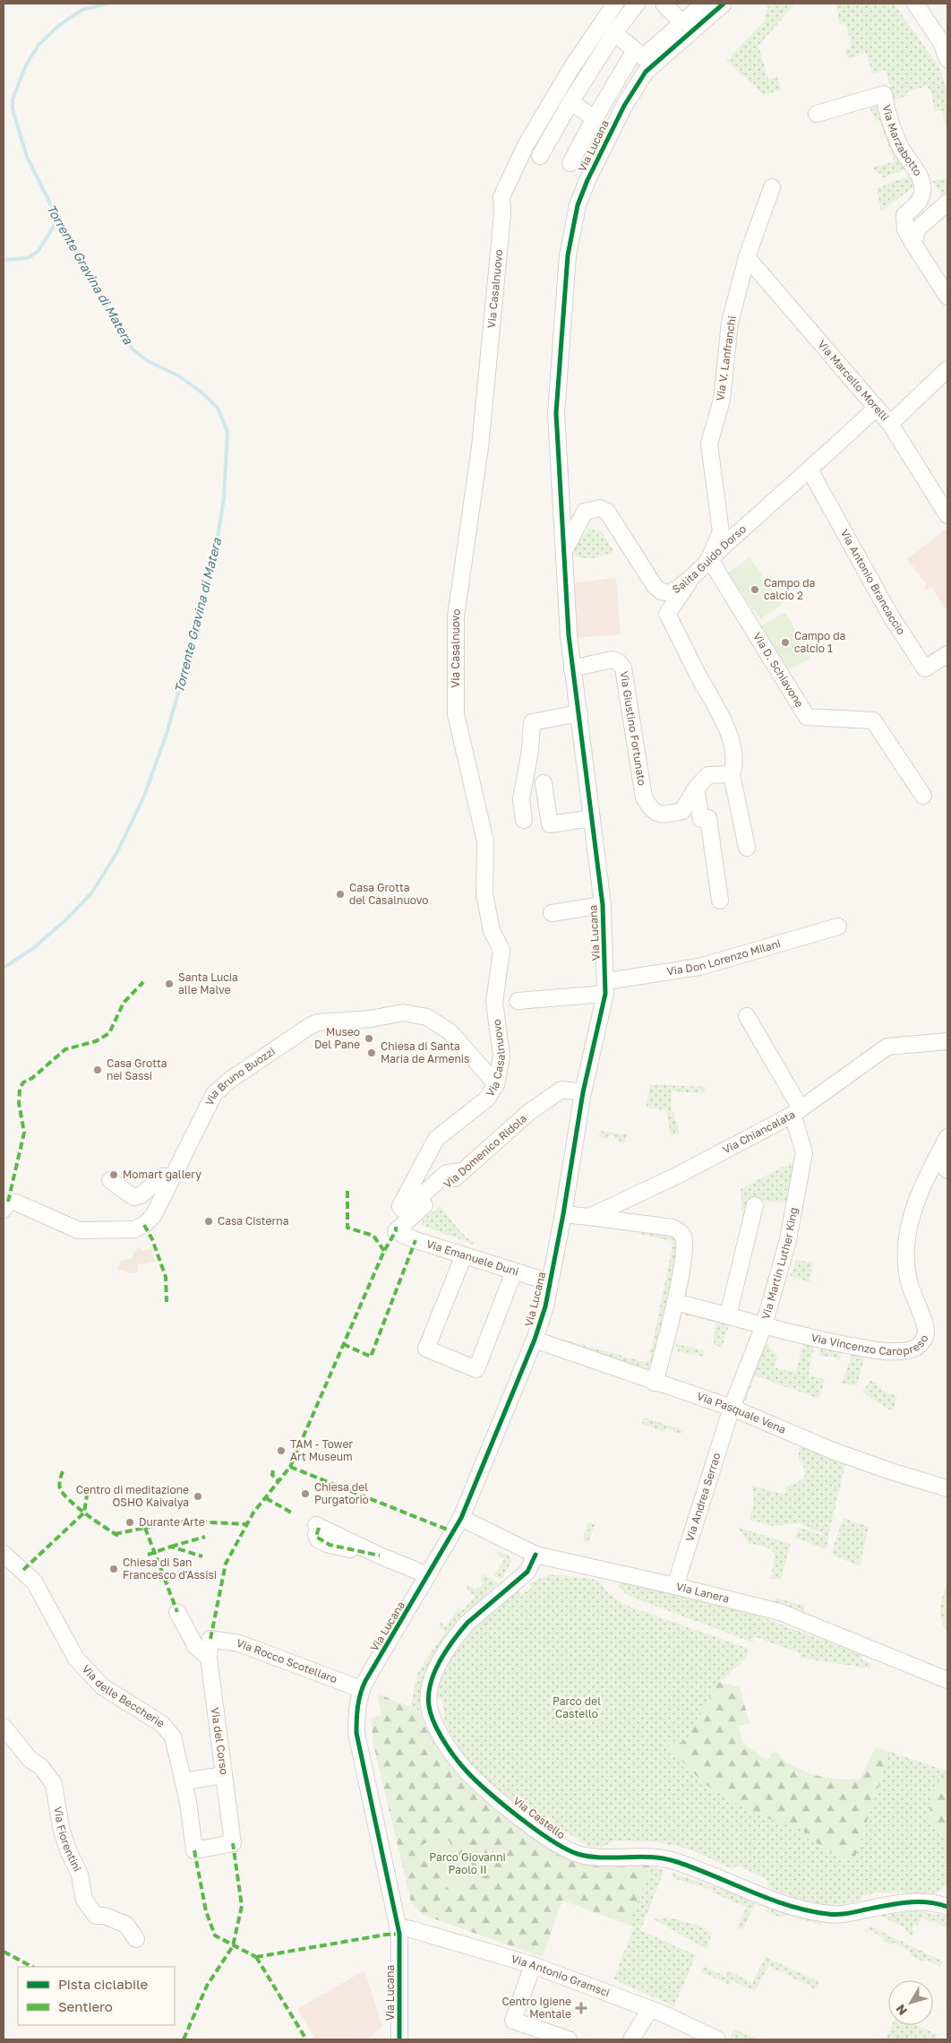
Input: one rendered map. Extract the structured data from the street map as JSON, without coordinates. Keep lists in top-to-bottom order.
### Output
{
  "streets": {
    "street": [
      "Via Marzabotto",
      "Via Lucana",
      "Via Casalnuovo",
      "Via V. Lanfranchi",
      "Via Marcello Morelli",
      "Salita Guido Dorso",
      "Via Antonio Brancaccio",
      "Via D. Schiavone",
      "Via Giustino Fortunato",
      "Via Don Lorenzo Milani",
      "Via Bruno Buozzi",
      "Via Chiancalata",
      "Via Domenico Ridola",
      "Via Emanuele Duni",
      "Via Martin Luther King",
      "Via Vincenzo Caropreso",
      "Via Pasquale Vena",
      "Via Andrea Serrao",
      "Via Lanera",
      "Via Rocco Scotellaro",
      "Via delle Beccherie",
      "Via del Corso",
      "Via Castello",
      "Via Fiorentini",
      "Via Antonio Gramsci"
    ]
  },
  "crossings": [
    ["Via Lucana", "Salita Guido Dorso"],
    ["Via Lucana", "Via Giustino Fortunato"],
    ["Via Lucana", "Via Don Lorenzo Milani"],
    ["Via Lucana", "Via Domenico Ridola"],
    ["Via Lucana", "Via Emanuele Duni"],
    ["Via Lucana", "Via Pasquale Vena"],
    ["Via Lucana", "Via Lanera"],
    ["Via Lucana", "Via Rocco Scotellaro"],
    ["Via Lucana", "Via Antonio Gramsci"],
    ["Via Casalnuovo", "Via Bruno Buozzi"],
    ["Via Casalnuovo", "Via Domenico Ridola"],
    ["Via V. Lanfranchi", "Via Marcello Morelli"],
    ["Via V. Lanfranchi", "Salita Guido Dorso"],
    ["Via V. Lanfranchi", "Via D. Schiavone"],
    ["Via Marcello Morelli", "Salita Guido Dorso"],
    ["Salita Guido Dorso", "Via Antonio Brancaccio"],
    ["Salita Guido Dorso", "Via D. Schiavone"],
    ["Via Chiancalata", "Via Martin Luther King"],
    ["Via Domenico Ridola", "Via Emanuele Duni"],
    ["Via Martin Luther King", "Via Vincenzo Caropreso"],
    ["Via Martin Luther King", "Via Pasquale Vena"],
    ["Via Martin Luther King", "Via Andrea Serrao"],
    ["Via Pasquale Vena", "Via Andrea Serrao"],
    ["Via Andrea Serrao", "Via Lanera"],
    ["Via Lanera", "Via Castello"],
    ["Via Rocco Scotellaro", "Via del Corso"],
    ["Via delle Beccherie", "Via del Corso"]
  ],
  "water": ["Torrente Gravina di Matera"],
  "parks": ["Parco del Castello", "Parco Giovanni Paolo II"],
  "places": {
    "other": [
      "Campo da calcio 2",
      "Campo da calcio 1",
      "Casa Grotta del Casalnuovo",
      "Santa Lucia alle Malve",
      "Museo Del Pane",
      "Chiesa di Santa Maria de Armenis",
      "Casa Grotta nei Sassi",
      "Momart gallery",
      "Casa Cisterna",
      "TAM - Tower Art Museum",
      "Chiesa del Purgatorio",
      "Centro di meditazione OSHO Kaivalya",
      "Durante Arte",
      "Chiesa di San Francesco d'Assisi"
    ],
    "health": ["Centro Igiene Mentale"]
  },
  "legend": ["Pista ciclabile", "Sentiero"],
  "north": "bottom left"
}
